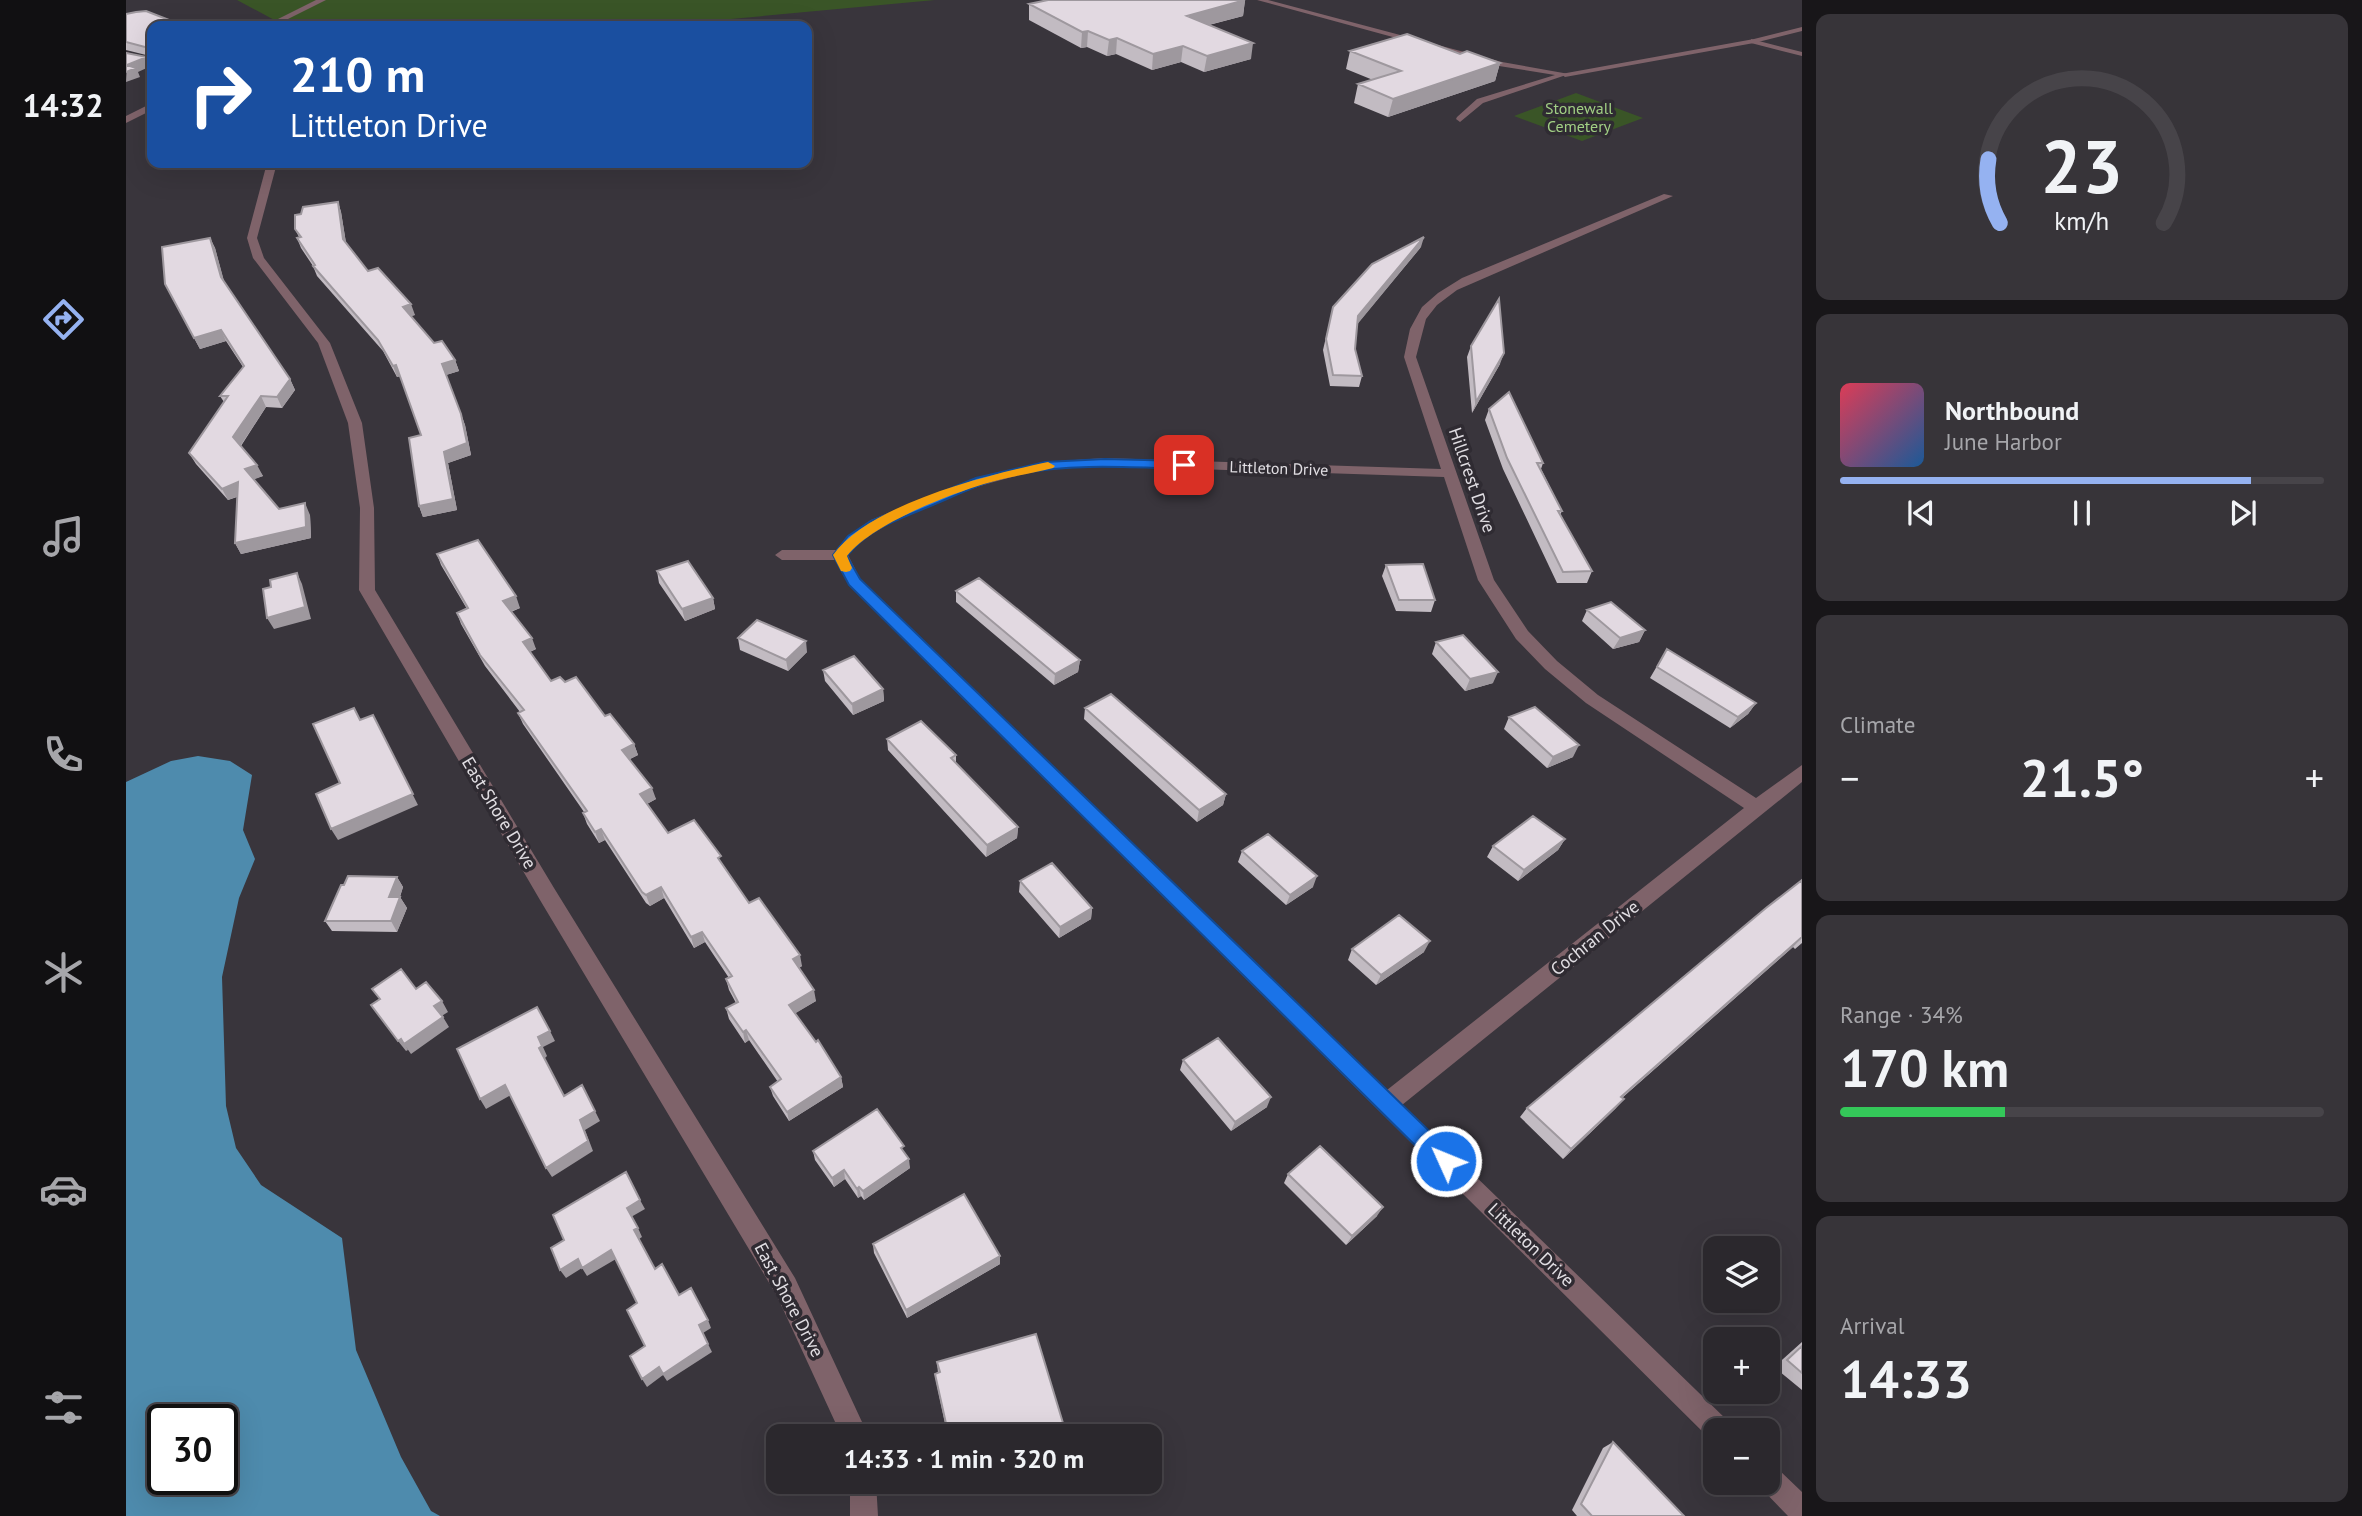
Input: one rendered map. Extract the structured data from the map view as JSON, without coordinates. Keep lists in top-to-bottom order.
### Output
{
  "streets": {
    "street": [
      "Littleton Drive",
      "Hillcrest Drive",
      "East Shore Drive",
      "Cochran Drive"
    ]
  },
  "crossings": [
    ["Littleton Drive", "Hillcrest Drive"],
    ["Littleton Drive", "Cochran Drive"],
    ["Hillcrest Drive", "Cochran Drive"]
  ],
  "parks": ["Stonewall Cemetery"],
  "page": {
    "tabs": "14:32",
    "turn": ["210 m", "Littleton Drive"],
    "song": ["Northbound", "June Harbor"],
    "tile": [
      "Climate",
      ["Range · 34%", "170 km"],
      ["Arrival", "14:33"]
    ],
    "heat": ["−", "21.5°", "+"],
    "map_buttons": ["+", "−"],
    "limit": "30",
    "trip": "14:33 · 1 min · 320 m",
    "gauge": ["23", "km/h"]
  }
}
